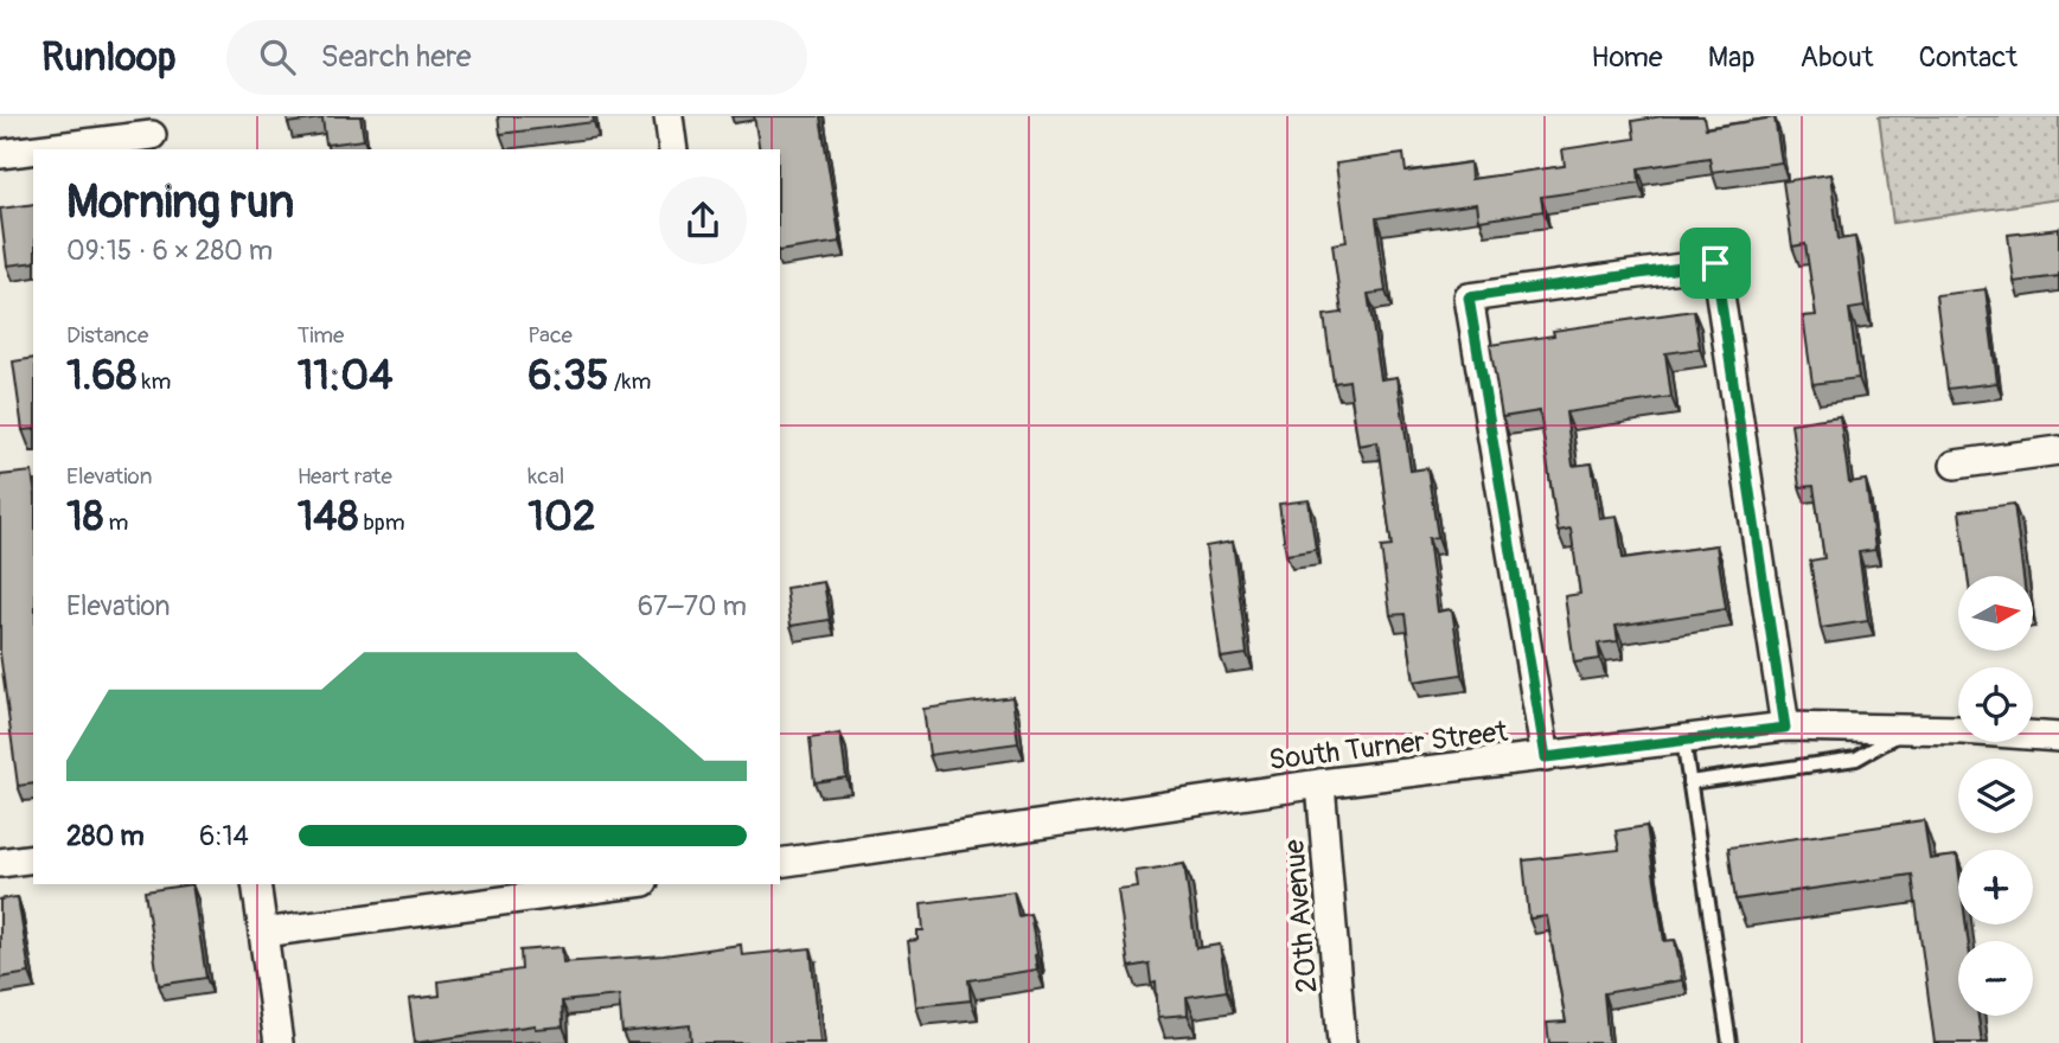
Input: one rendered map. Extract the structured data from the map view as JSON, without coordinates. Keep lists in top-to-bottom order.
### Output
{
  "streets": {
    "street": ["South Turner Street", "20th Avenue"]
  },
  "crossings": [
    ["South Turner Street", "20th Avenue"]
  ],
  "north": "right",
  "page": {
    "header": "Runloop",
    "search": "Search here",
    "nav": [
      "Home",
      "Map",
      "About",
      "Contact"
    ],
    "heading": ["Morning run", "09:15 · 6 × 280 m"],
    "stats": [
      ["Distance", "1.68 km"],
      ["Time", "11:04"],
      ["Pace", "6:35 /km"],
      ["Elevation", "18 m"],
      ["Heart rate", "148 bpm"],
      ["kcal", "102"]
    ],
    "chart": ["Elevation", "67–70 m"],
    "map_buttons": ["+", "−"],
    "list": [
      {
        "name": "280 m",
        "note": "6:14"
      }
    ]
  }
}
